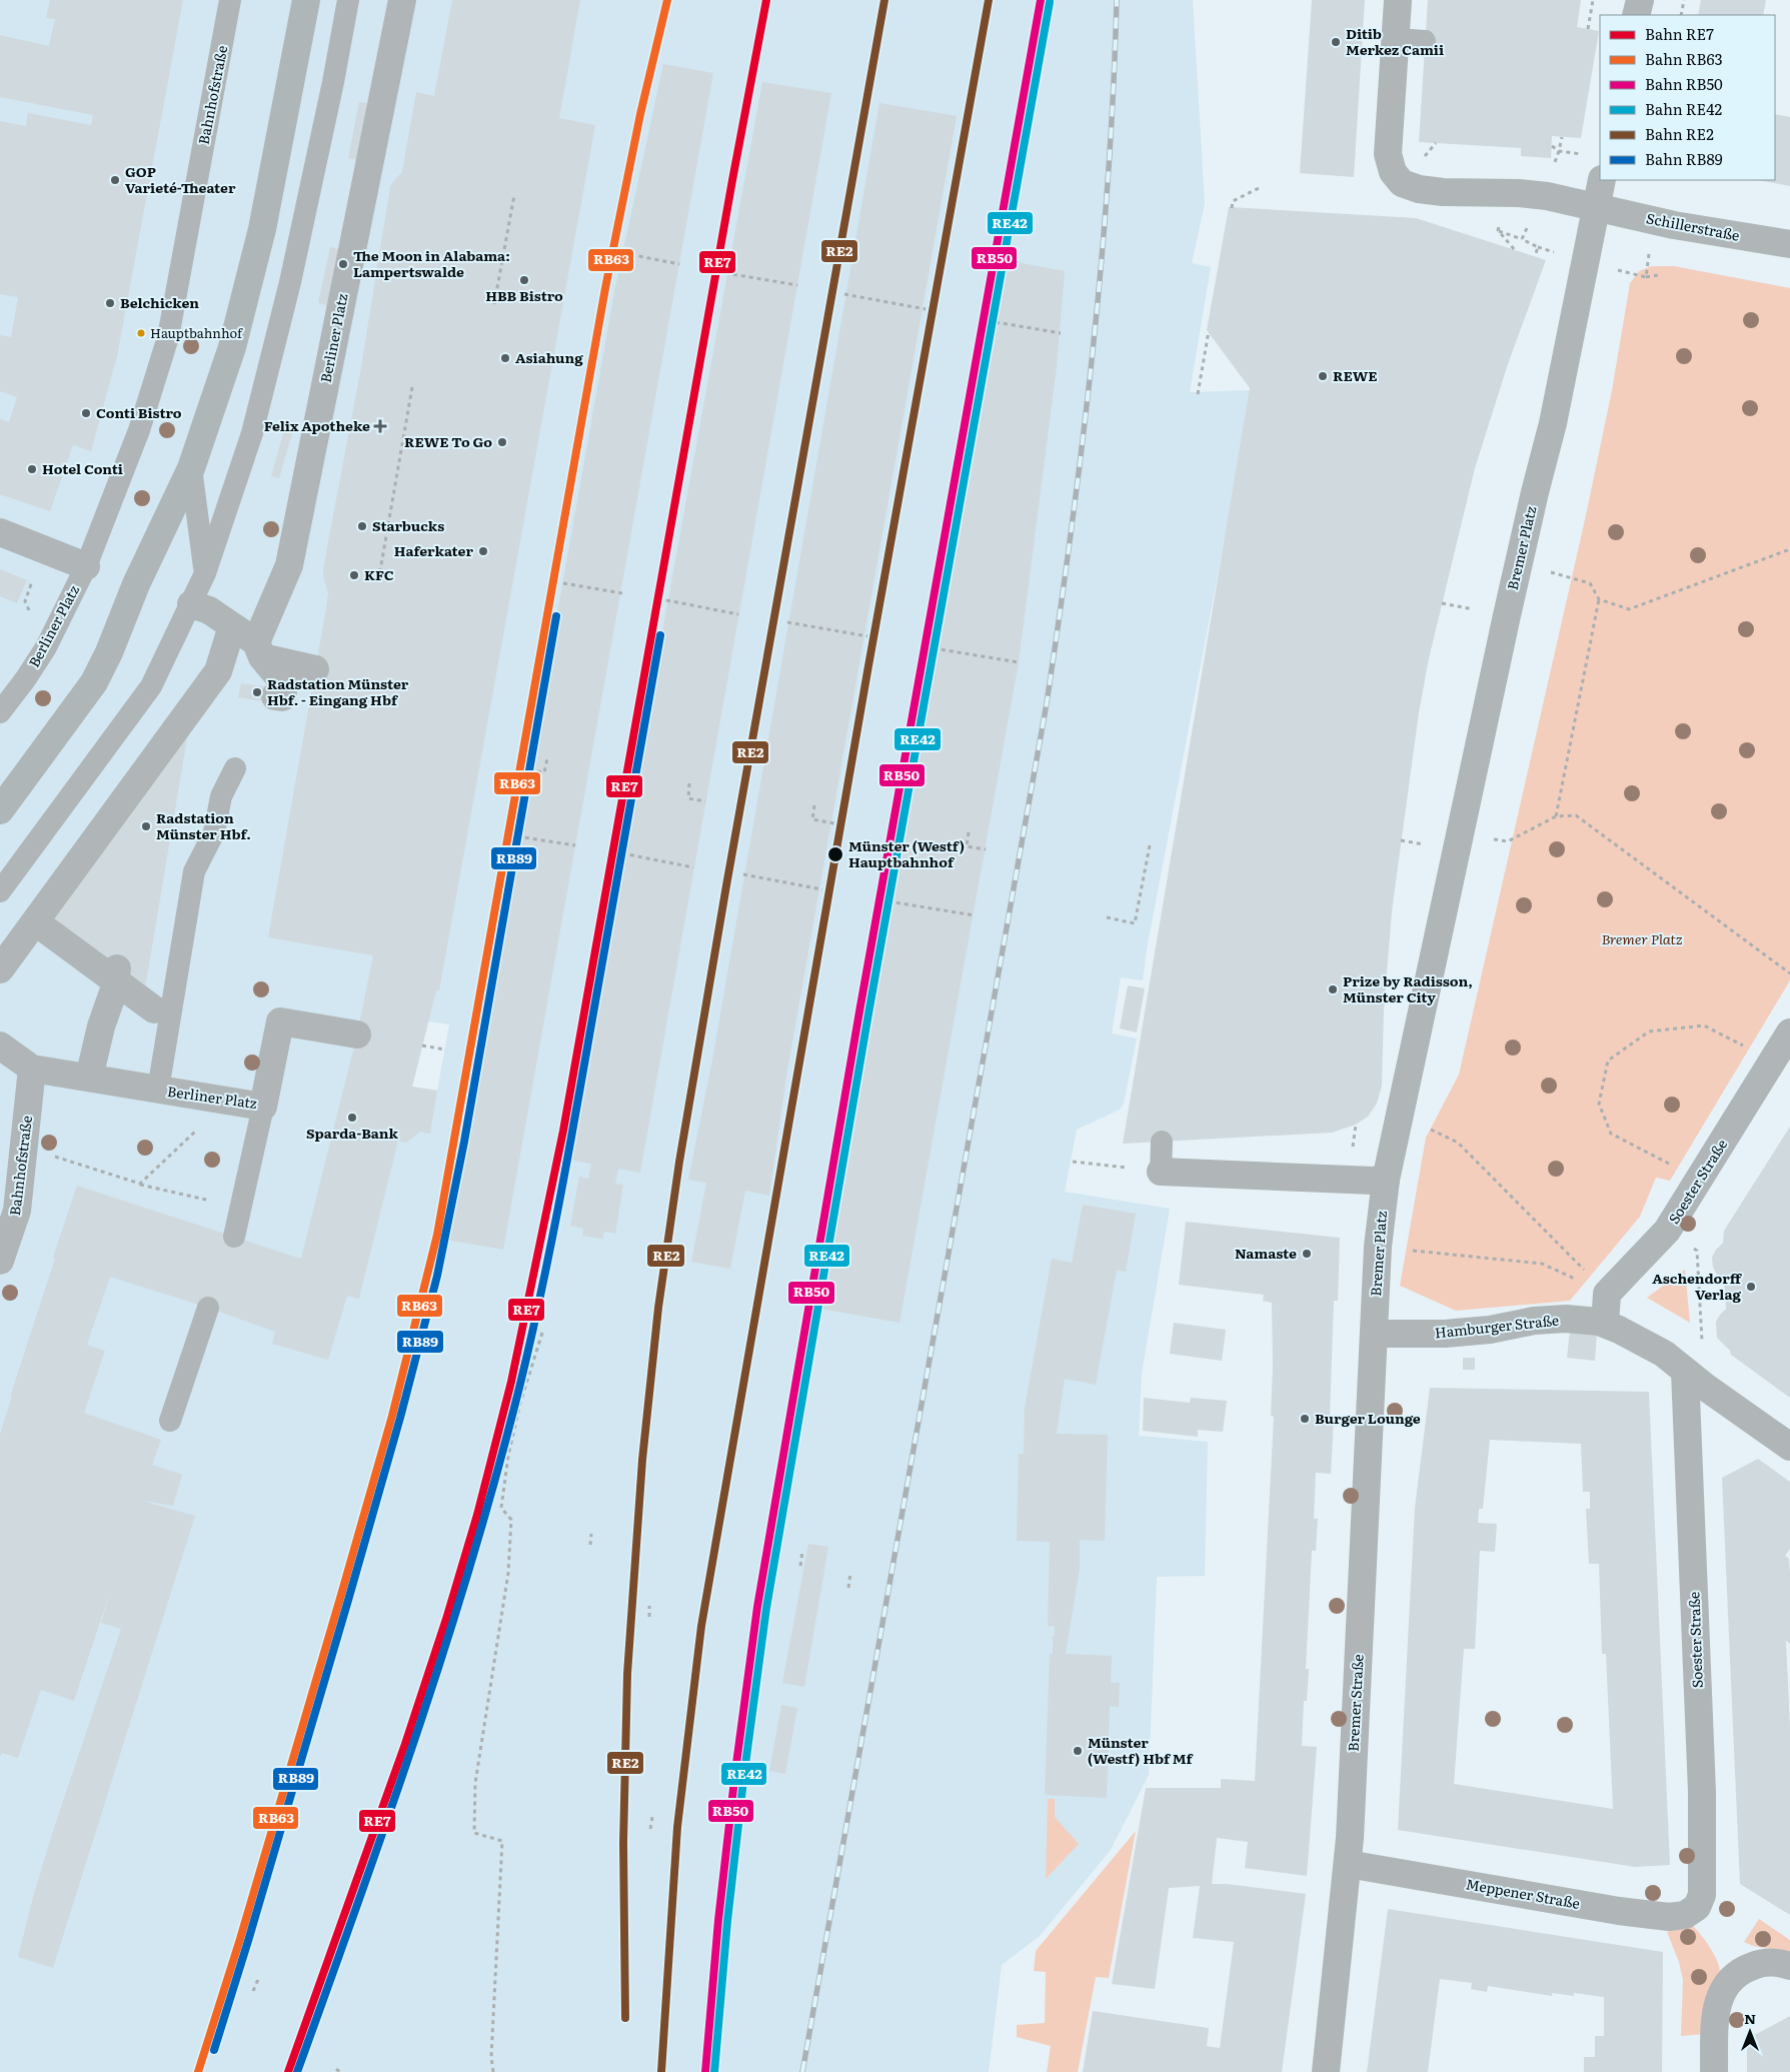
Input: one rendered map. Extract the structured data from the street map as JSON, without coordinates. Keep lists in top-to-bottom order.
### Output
{
  "streets": {
    "street": [
      "Bahnhofstraße",
      "Schillerstraße",
      "Berliner Platz",
      "Bremer Platz",
      "Soester Straße",
      "Hamburger Straße",
      "Bremer Straße",
      "Meppener Straße"
    ]
  },
  "crossings": [
    ["Bahnhofstraße", "Berliner Platz"],
    ["Schillerstraße", "Bremer Platz"],
    ["Bremer Platz", "Hamburger Straße"],
    ["Bremer Platz", "Bremer Straße"],
    ["Soester Straße", "Hamburger Straße"],
    ["Soester Straße", "Meppener Straße"],
    ["Hamburger Straße", "Bremer Straße"],
    ["Bremer Straße", "Meppener Straße"]
  ],
  "parks": ["Bremer Platz"],
  "places": {
    "other": [
      "Ditib Merkez Camii",
      "GOP Varieté-Theater",
      "The Moon in Alabama: Lampertswalde",
      "HBB Bistro",
      "Belchicken",
      "Hauptbahnhof",
      "Asiahung",
      "REWE",
      "Conti Bistro",
      "REWE To Go",
      "Hotel Conti",
      "Starbucks",
      "Haferkater",
      "KFC",
      "Radstation Münster Hbf. - Eingang Hbf",
      "Radstation Münster Hbf.",
      "Münster (Westf) Hauptbahnhof",
      "Prize by Radisson, Münster City",
      "Sparda-Bank",
      "Namaste",
      "Aschendorff Verlag",
      "Burger Lounge",
      "Münster (Westf) Hbf Mf"
    ],
    "health": ["Felix Apotheke"]
  },
  "lines": [
    "rail line RE7",
    "rail line RB63",
    "rail line RB50",
    "rail line RE2",
    "rail line RE42",
    "rail line RB89"
  ],
  "legend": [
    "Bahn RE7",
    "Bahn RB63",
    "Bahn RB50",
    "Bahn RE42",
    "Bahn RE2",
    "Bahn RB89"
  ],
  "north": "top"
}
